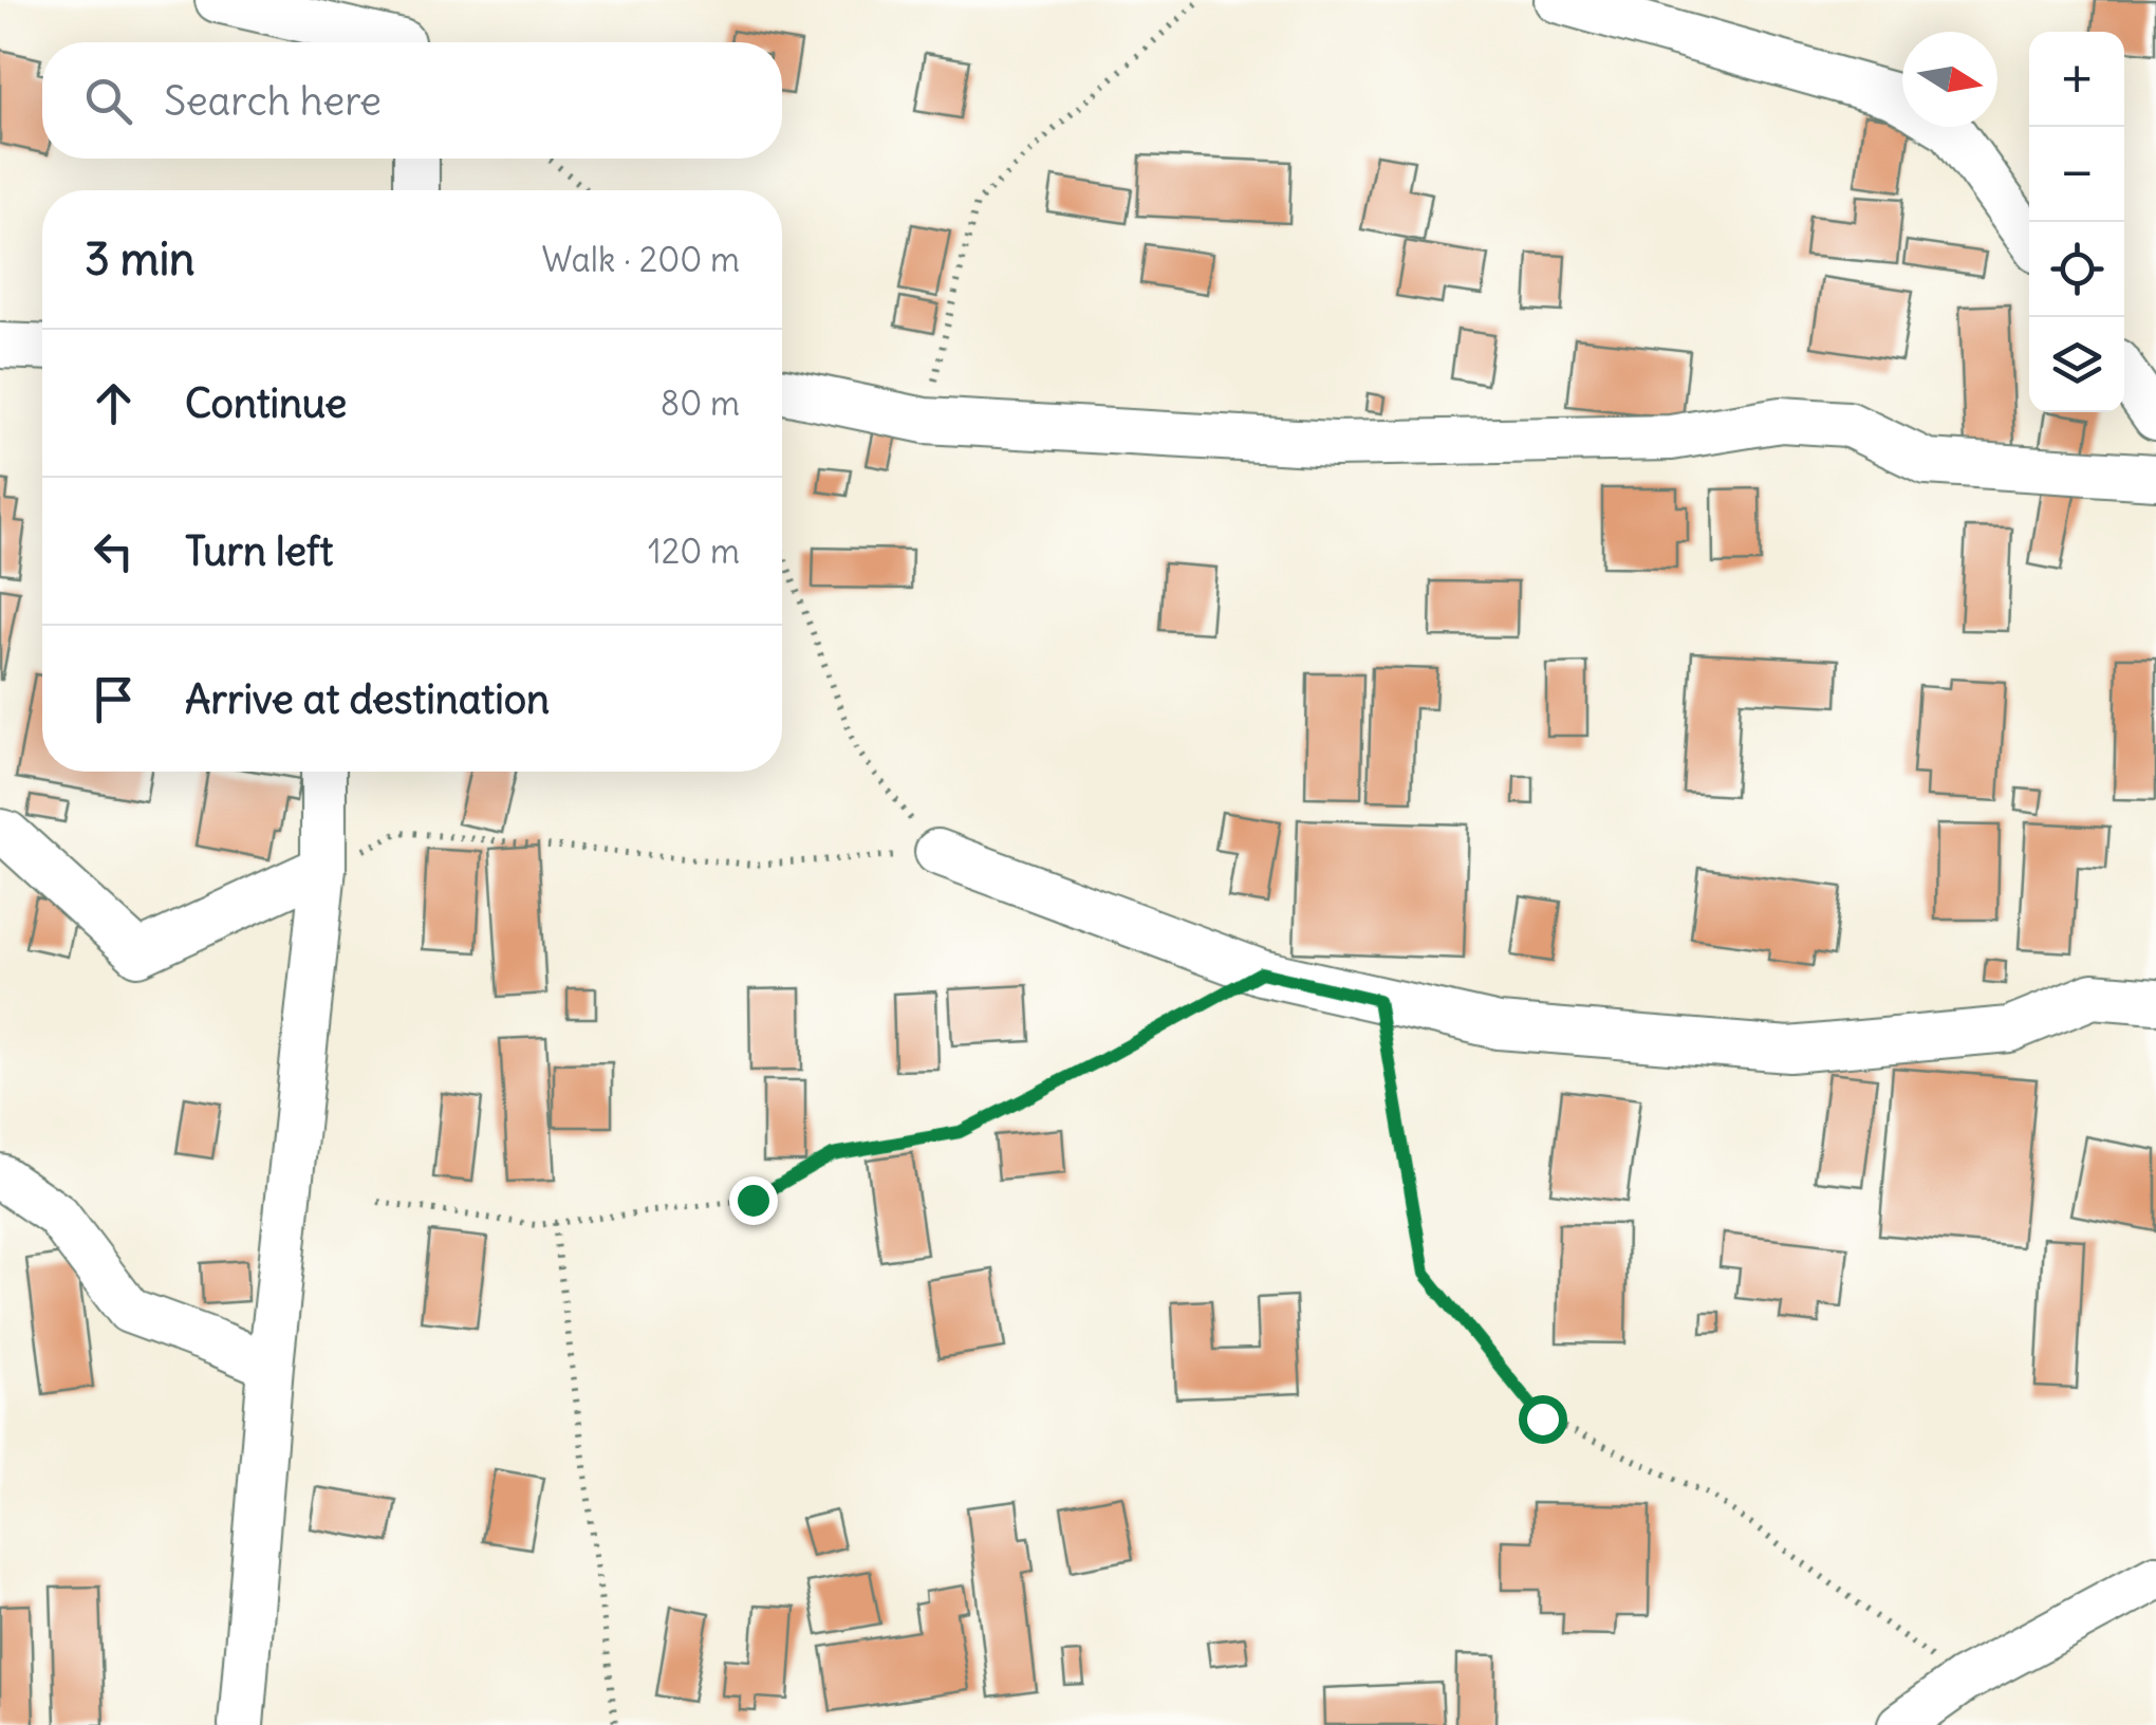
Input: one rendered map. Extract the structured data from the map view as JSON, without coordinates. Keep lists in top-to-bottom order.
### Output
{
  "north": "right",
  "page": {
    "map_buttons": ["+", "−"],
    "search": "Search here",
    "heading": ["3 min", "Walk · 200 m"],
    "list": [
      ["Continue", "80 m"],
      ["Turn left", "120 m"],
      "Arrive at destination"
    ]
  }
}
